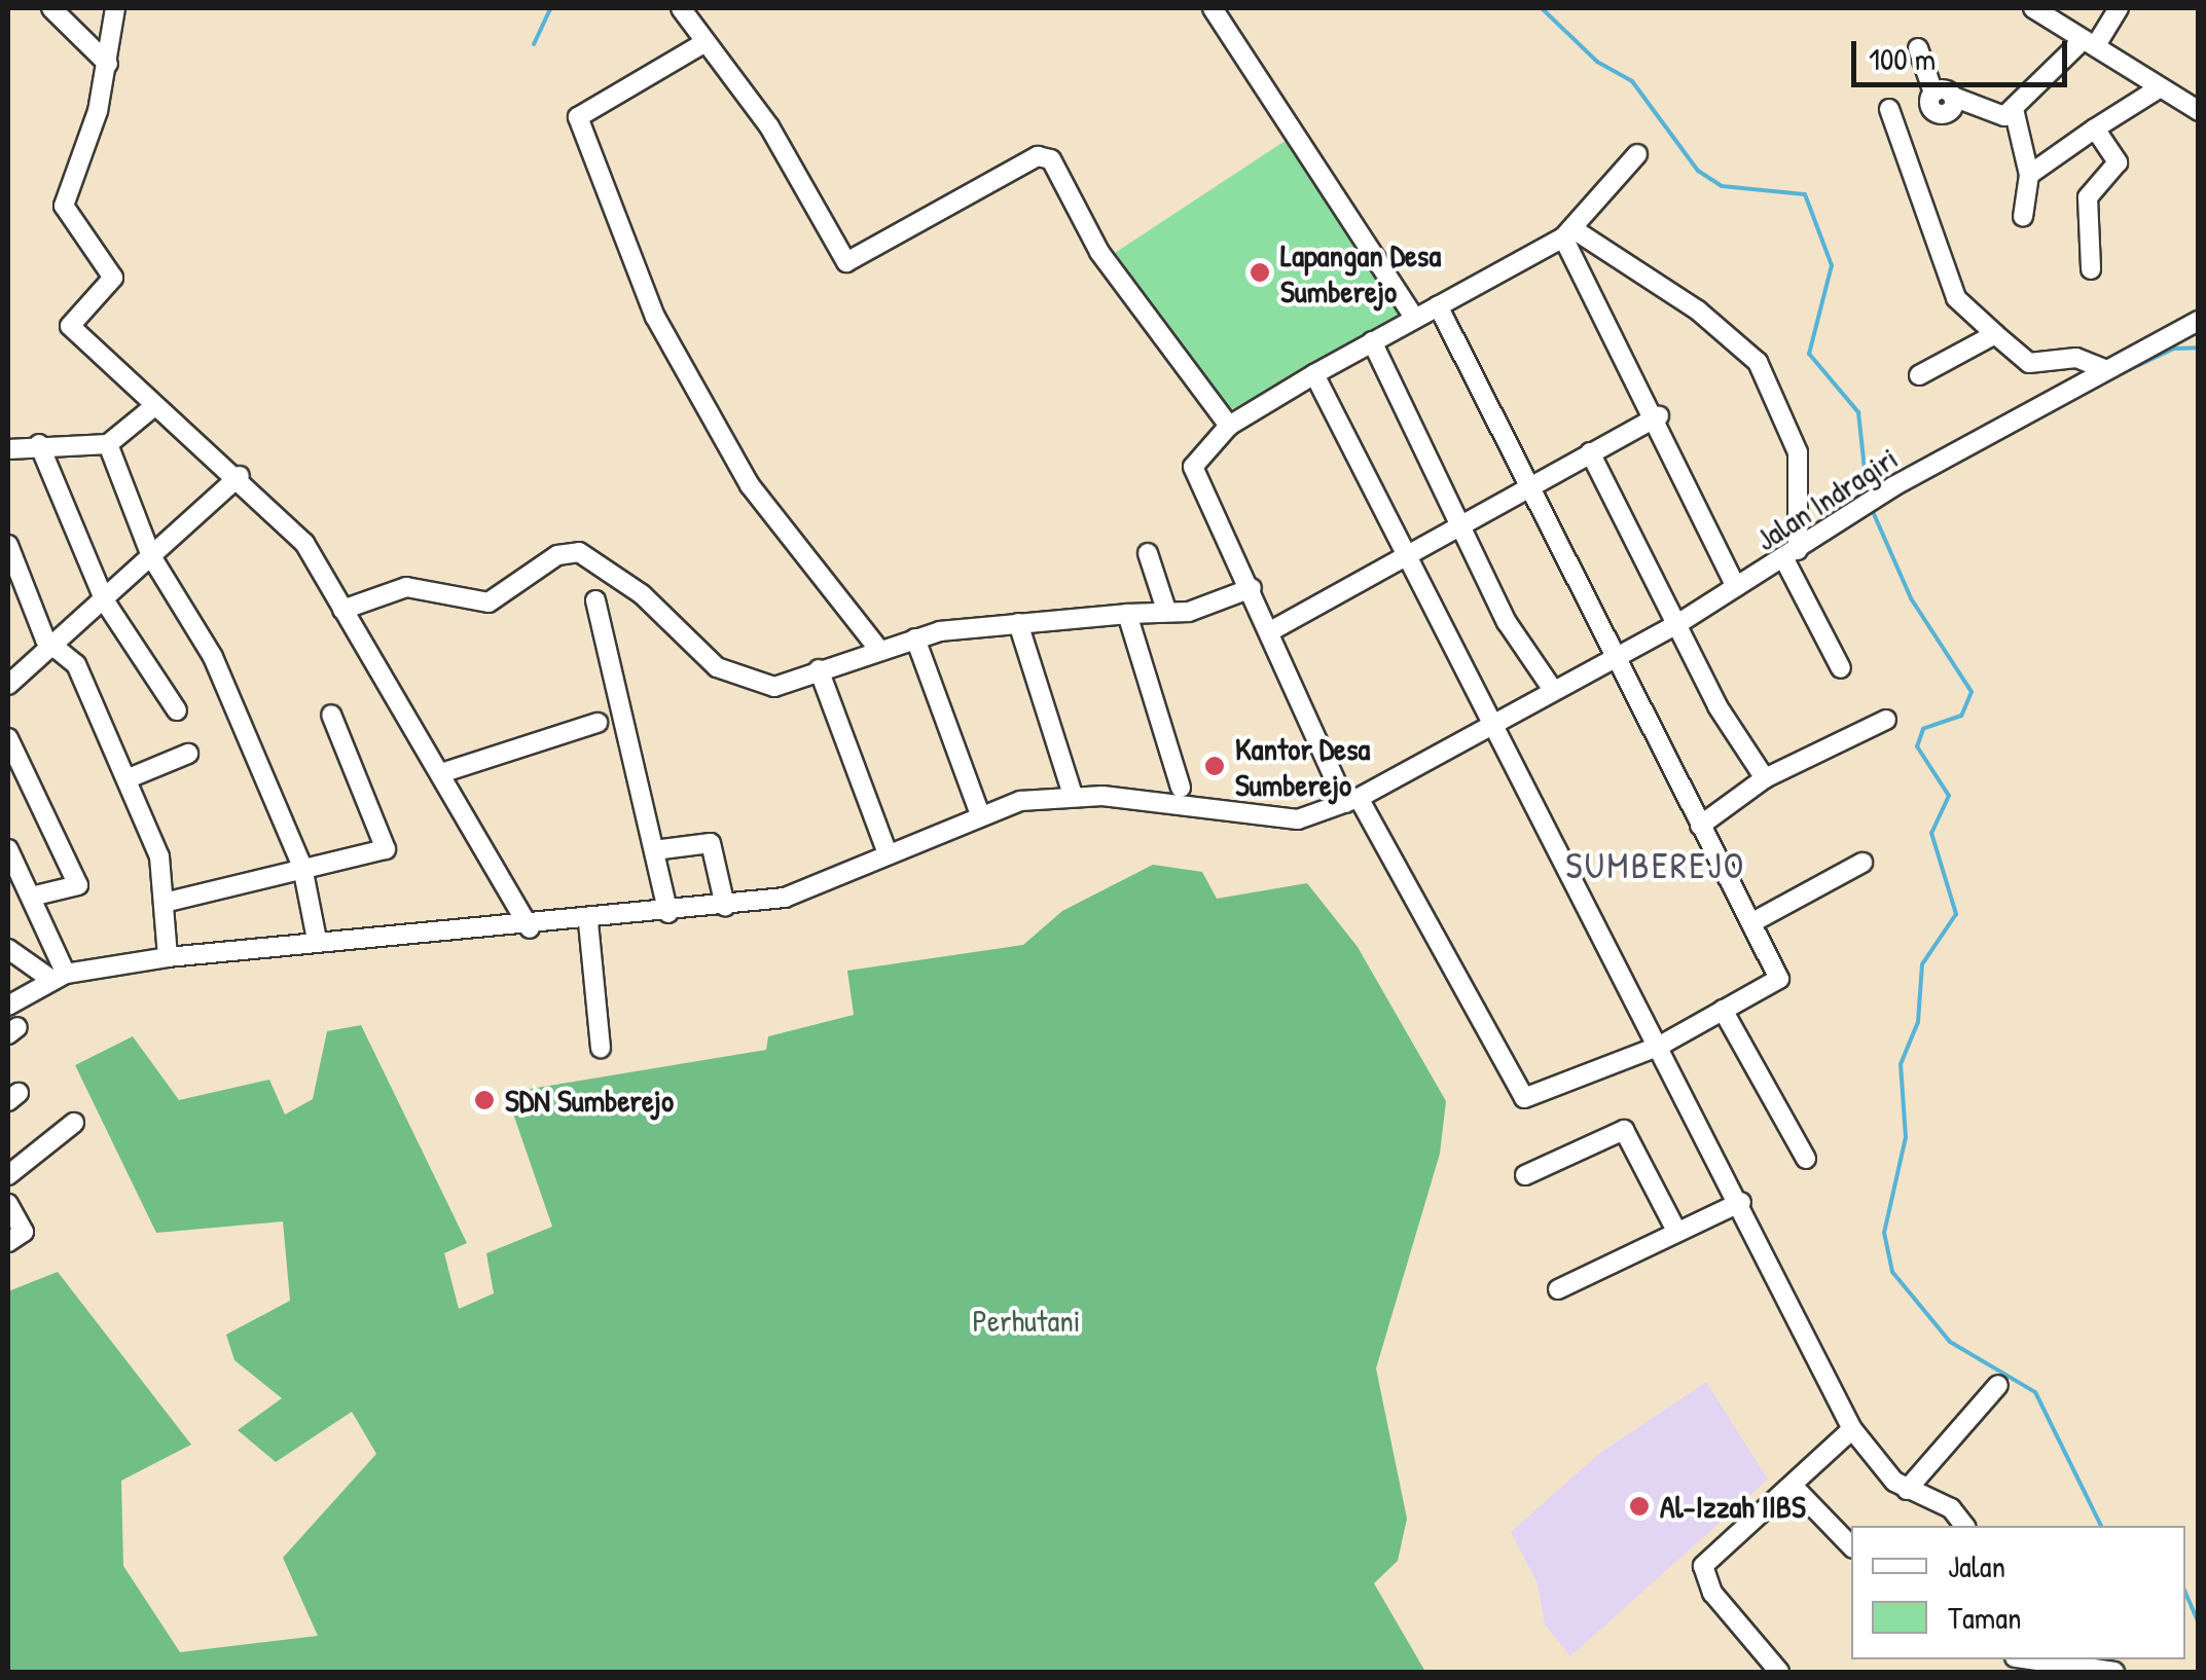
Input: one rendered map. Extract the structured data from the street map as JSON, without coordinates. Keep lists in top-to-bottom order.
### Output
{
  "streets": {
    "street": ["Jalan Indragiri"]
  },
  "districts": ["SUMBEREJO"],
  "parks": ["Perhutani"],
  "places": [
    "Lapangan Desa Sumberejo",
    "Kantor Desa Sumberejo",
    "SDN Sumberejo",
    "Al-Izzah IIBS"
  ],
  "legend": ["Jalan", "Taman"],
  "scale_bar": "100 m"
}
